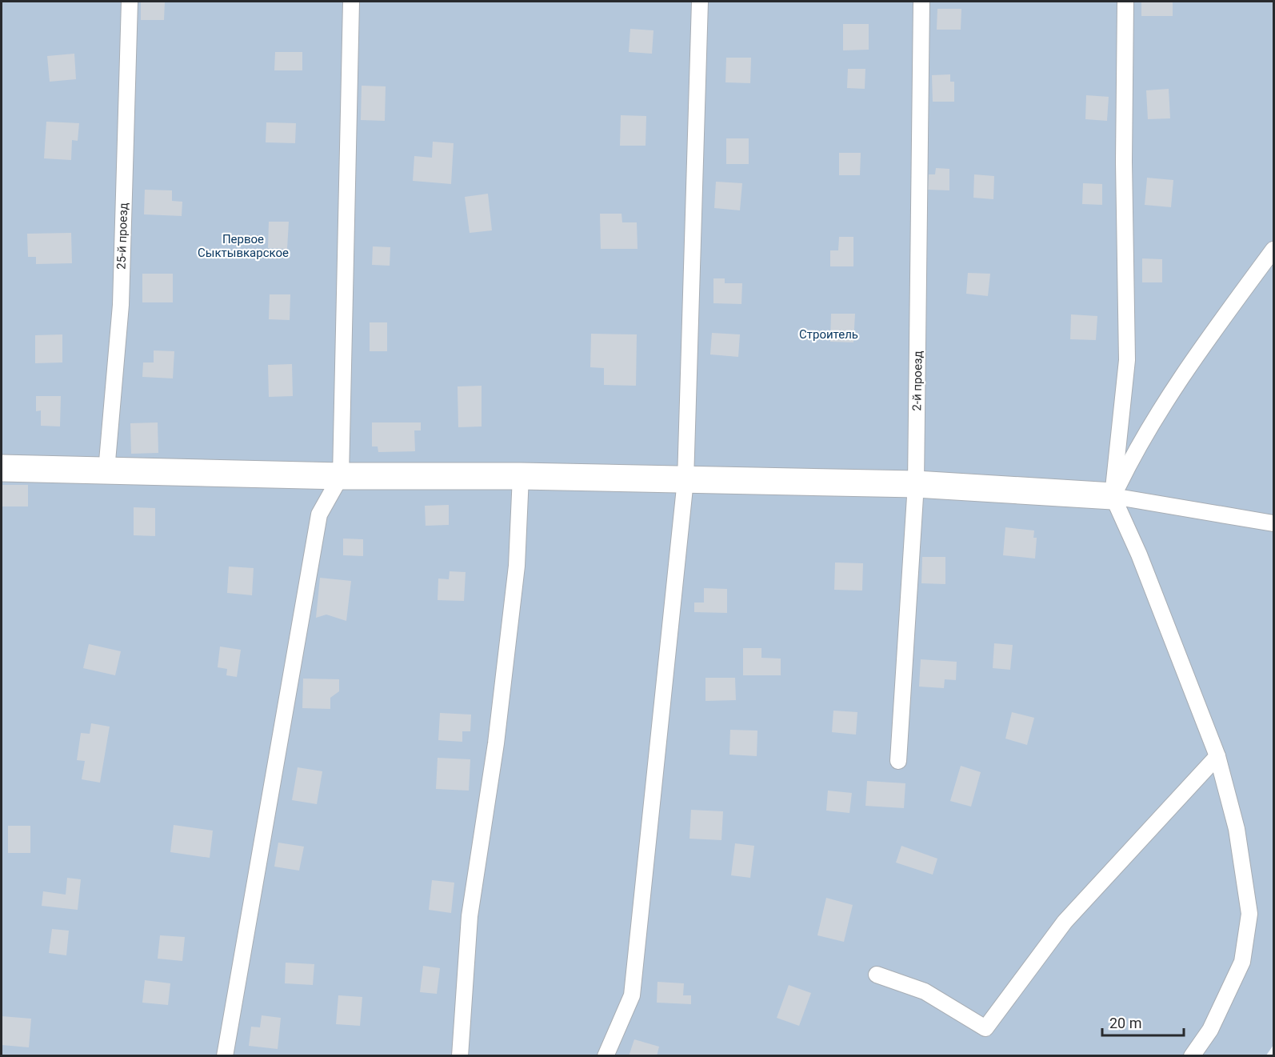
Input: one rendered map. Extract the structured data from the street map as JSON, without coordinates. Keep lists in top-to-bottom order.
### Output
{
  "streets": {
    "lane": ["25-й проезд", "2-й проезд"]
  },
  "parks": ["Первое Сыктывкарское", "Строитель"],
  "scale_bar": "20 m"
}
